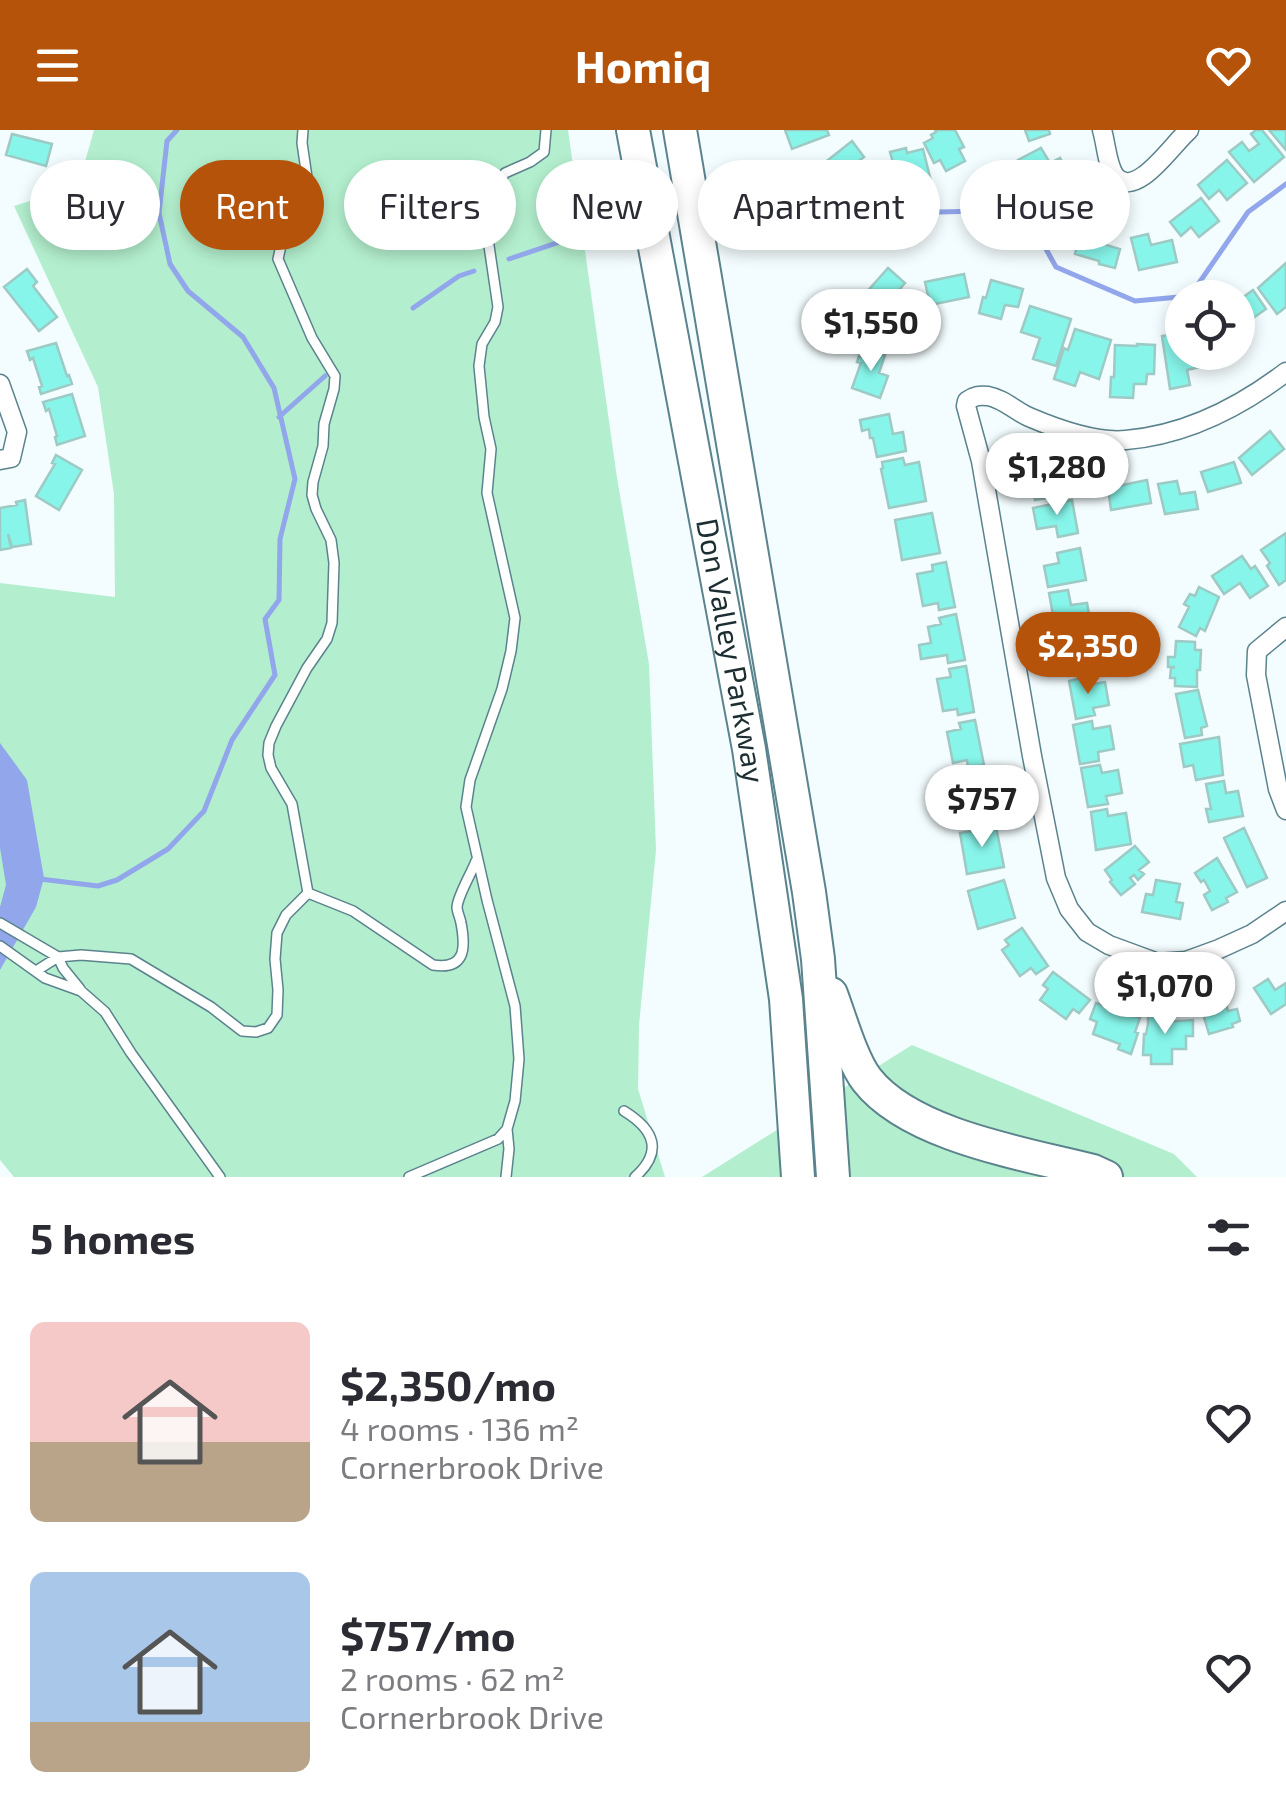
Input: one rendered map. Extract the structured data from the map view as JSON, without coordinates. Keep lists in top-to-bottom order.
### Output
{
  "streets": {
    "highway": ["Don Valley Parkway"]
  },
  "page": {
    "header": "Homiq",
    "chip": [
      "Buy",
      "Rent",
      "Filters",
      "New",
      "Apartment",
      "House"
    ],
    "price": [
      "$1,550",
      "$1,280",
      "$2,350",
      "$757",
      "$1,070"
    ],
    "heading": "5 homes",
    "list": [
      {
        "name": "$2,350/mo",
        "note": "4 rooms · 136 m² · Cornerbrook Drive"
      },
      {
        "name": "$757/mo",
        "note": "2 rooms · 62 m² · Cornerbrook Drive"
      }
    ]
  }
}
